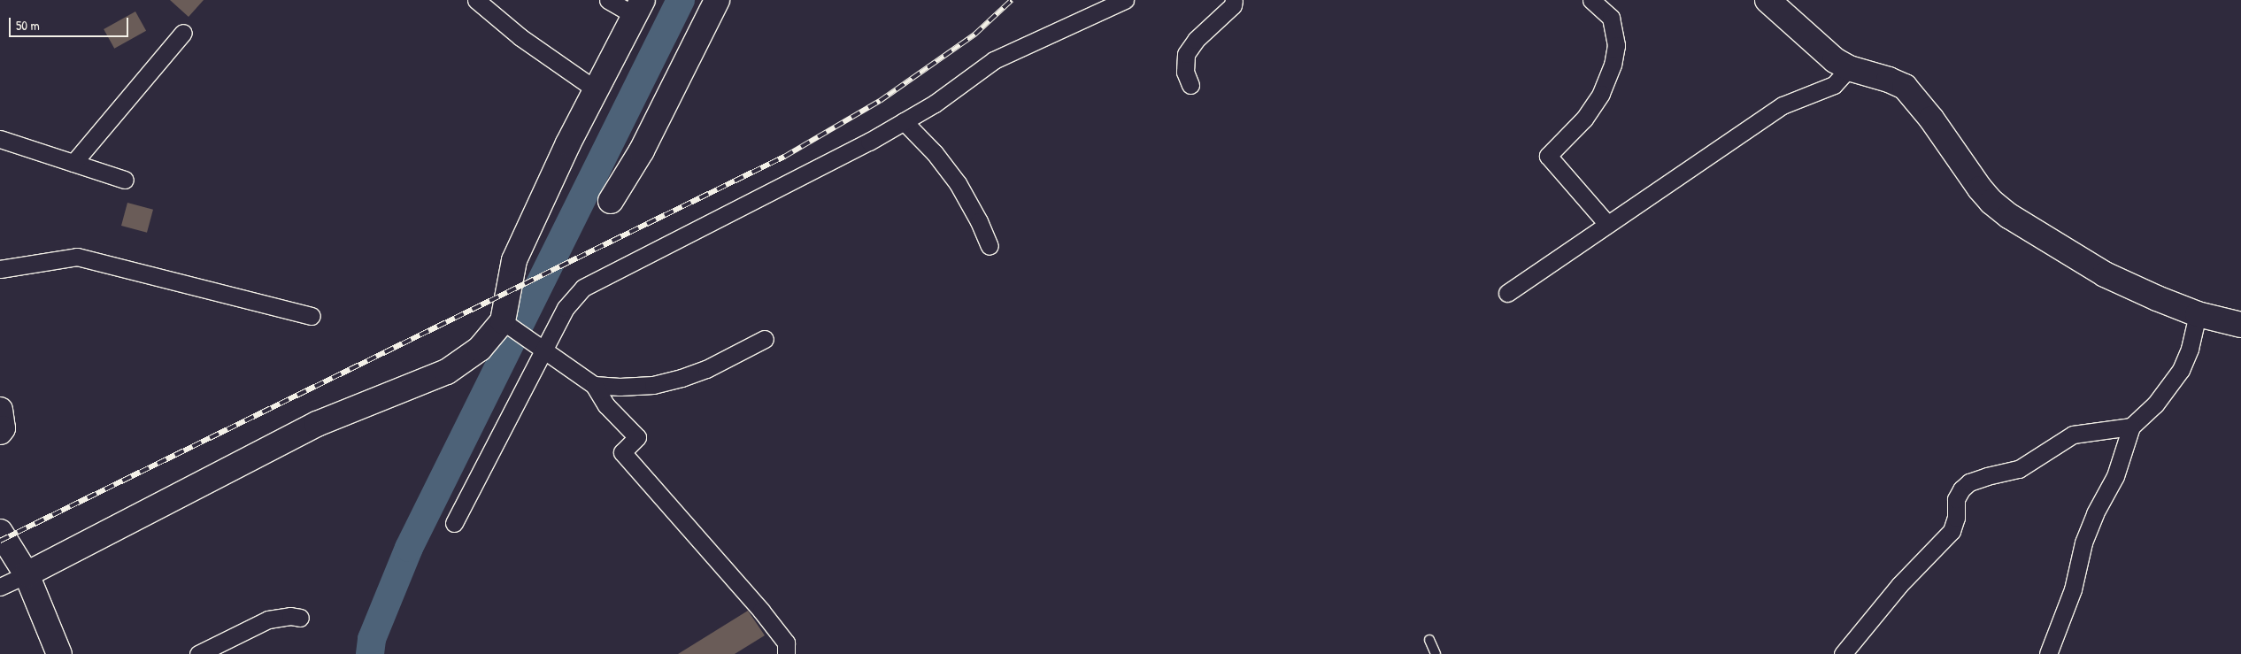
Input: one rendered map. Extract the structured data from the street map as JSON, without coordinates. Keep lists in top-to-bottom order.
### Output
{
  "scale_bar": "50 m"
}
